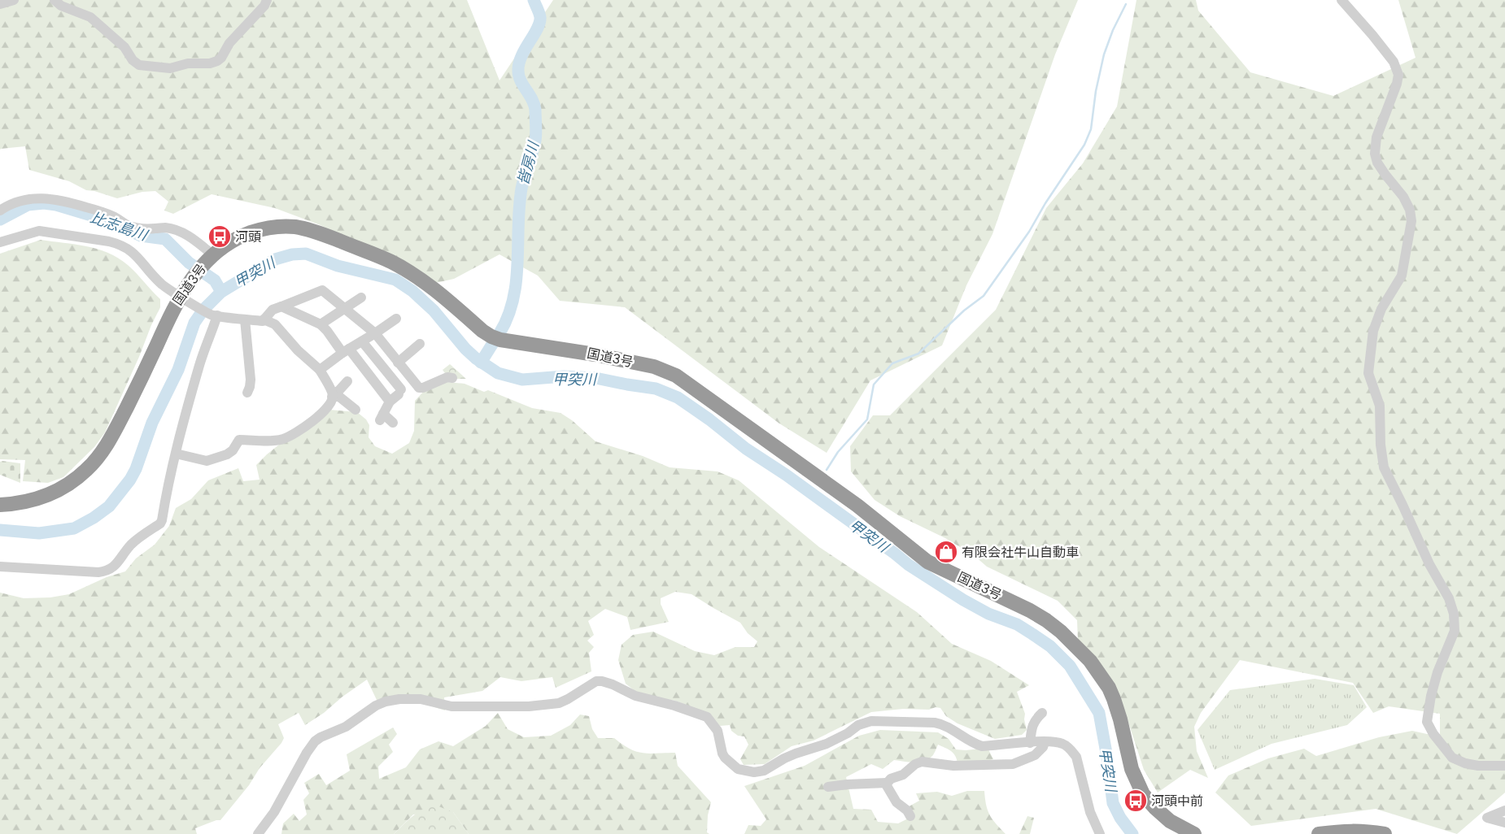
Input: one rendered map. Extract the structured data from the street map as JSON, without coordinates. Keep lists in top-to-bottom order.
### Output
{
  "streets": {
    "highway": ["国道3号"]
  },
  "water": ["皆房川", "比志島川", "甲突川"],
  "places": {
    "bus stop": ["河頭", "河頭中前"],
    "shop": ["有限会社牛山自動車"]
  }
}
